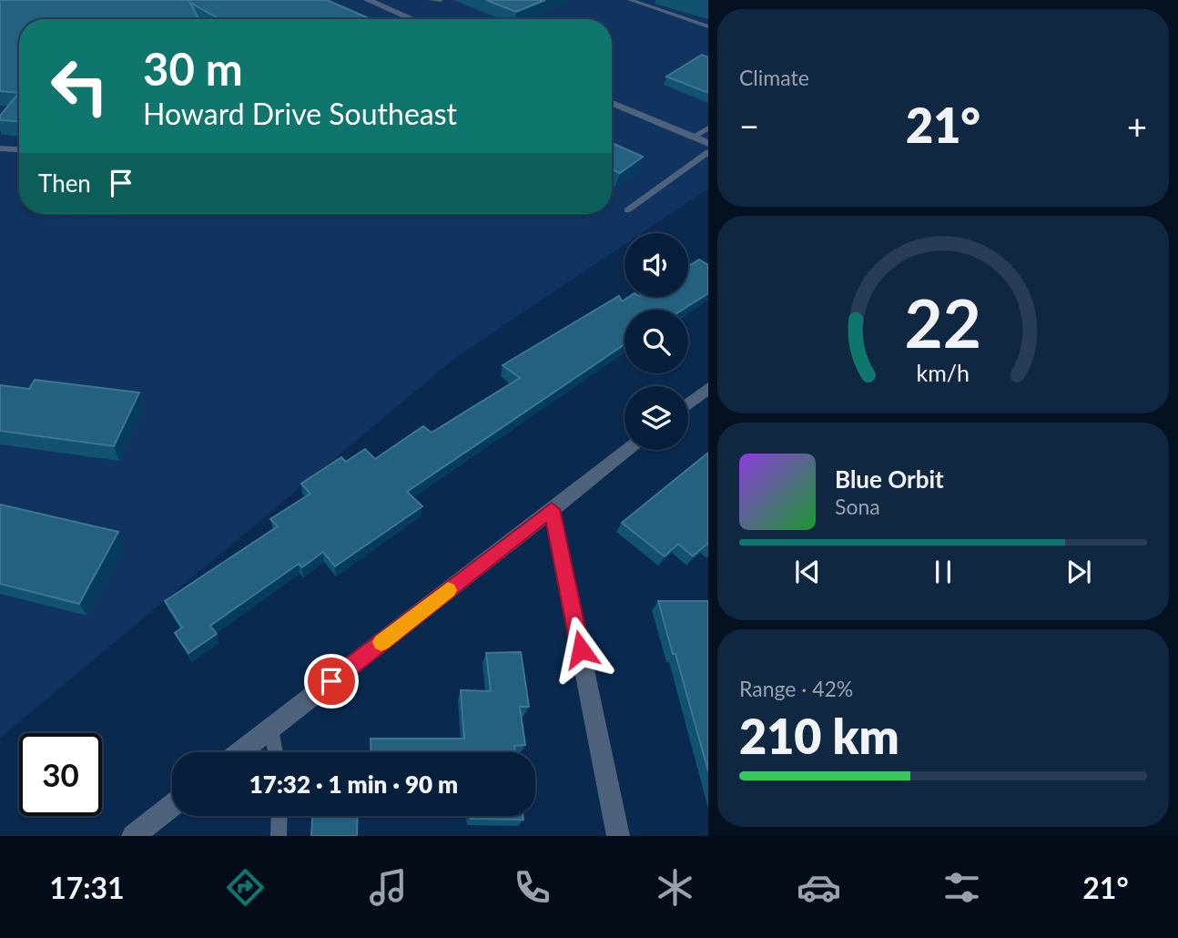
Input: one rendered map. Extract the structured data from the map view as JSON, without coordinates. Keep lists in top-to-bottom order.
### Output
{
  "page": {
    "tile": [
      "Climate",
      ["Range · 42%", "210 km"]
    ],
    "turn": ["30 m", "Howard Drive Southeast"],
    "heat": ["−", "21°", "+"],
    "then": "Then",
    "song": ["Blue Orbit", "Sona"],
    "limit": "30",
    "trip": "17:32 · 1 min · 90 m",
    "tabs": ["17:31", "21°"],
    "gauge": ["22", "km/h"]
  }
}
